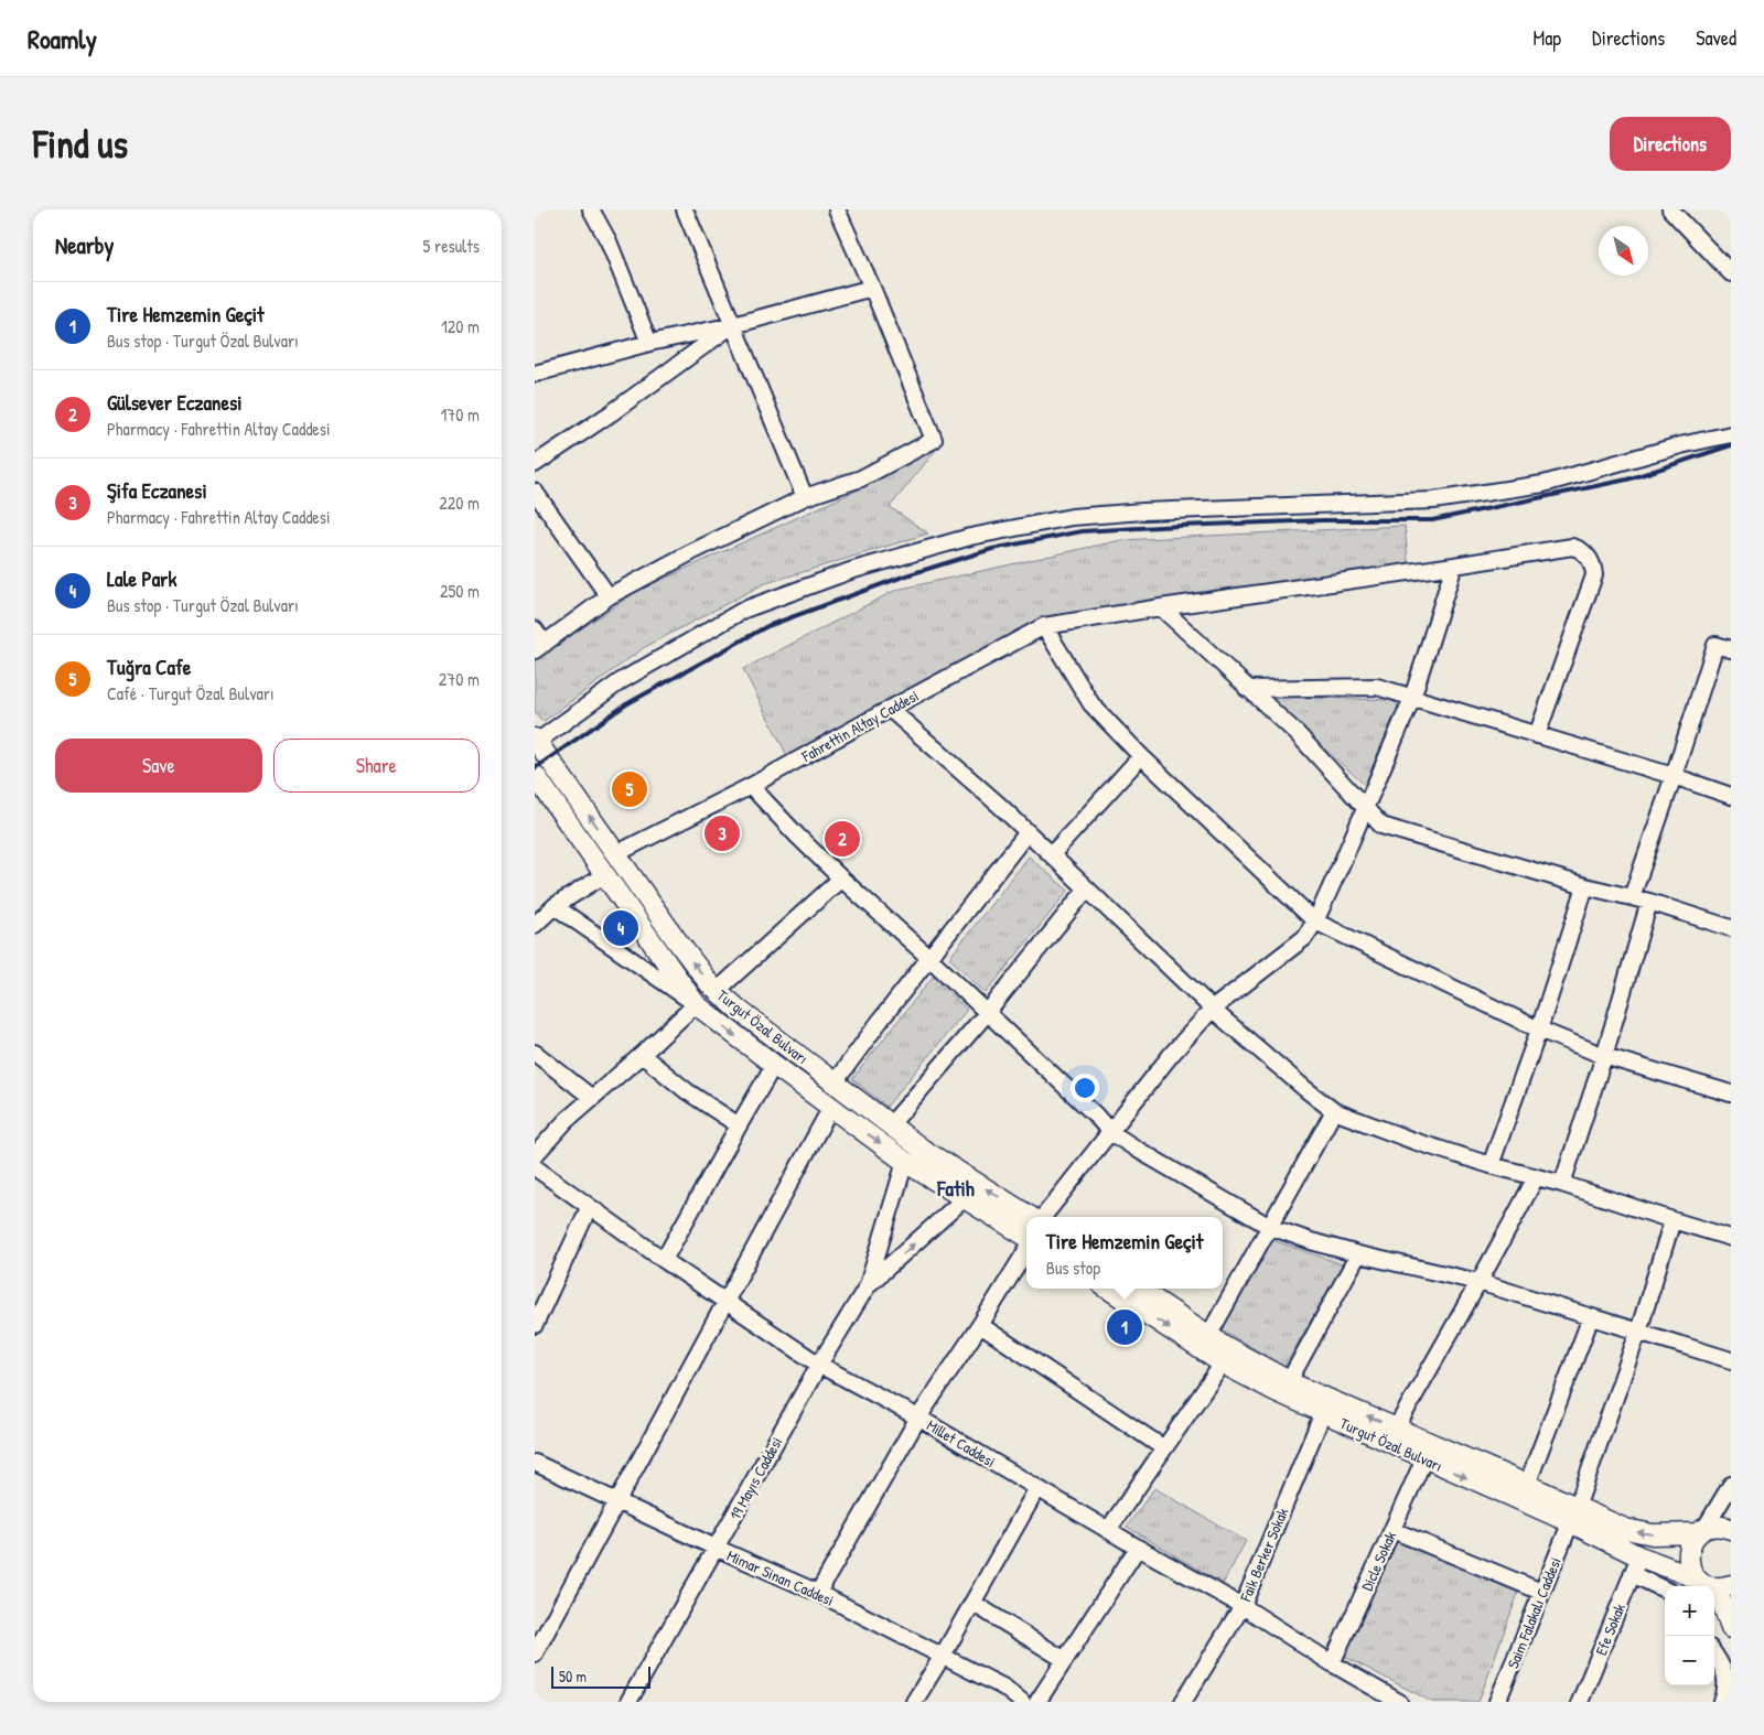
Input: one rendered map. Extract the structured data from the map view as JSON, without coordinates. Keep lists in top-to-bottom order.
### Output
{
  "streets": {
    "main road": ["Turgut Özal Bulvarı"],
    "street": [
      "Fahrettin Altay Caddesi",
      "Millet Caddesi",
      "19 Mayıs Caddesi",
      "Faik Berker Sokak",
      "Dicle Sokak",
      "Mimar Sinan Caddesi",
      "Saim Falakalı Caddesi",
      "Efe Sokak"
    ]
  },
  "crossings": [
    ["Fahrettin Altay Caddesi", "Turgut Özal Bulvarı"],
    ["Turgut Özal Bulvarı", "Faik Berker Sokak"],
    ["Turgut Özal Bulvarı", "Dicle Sokak"],
    ["Turgut Özal Bulvarı", "Saim Falakalı Caddesi"],
    ["Turgut Özal Bulvarı", "Efe Sokak"],
    ["Millet Caddesi", "19 Mayıs Caddesi"],
    ["Millet Caddesi", "Faik Berker Sokak"],
    ["Millet Caddesi", "Dicle Sokak"],
    ["19 Mayıs Caddesi", "Mimar Sinan Caddesi"]
  ],
  "districts": ["Fatih"],
  "scale_bar": "50 m",
  "north": "bottom right",
  "page": {
    "header": "Roamly",
    "nav": ["Map", "Directions", "Saved"],
    "buttons": [
      "Directions",
      ["Save", "Share"]
    ],
    "title": "Find us",
    "heading": ["Nearby", "5 results"],
    "list": [
      {
        "mark": "1",
        "name": "Tire Hemzemin Geçit",
        "note": "Bus stop · Turgut Özal Bulvarı",
        "value": "120 m"
      },
      {
        "mark": "2",
        "name": "Gülsever Eczanesi",
        "note": "Pharmacy · Fahrettin Altay Caddesi",
        "value": "170 m"
      },
      {
        "mark": "3",
        "name": "Şifa Eczanesi",
        "note": "Pharmacy · Fahrettin Altay Caddesi",
        "value": "220 m"
      },
      {
        "mark": "4",
        "name": "Lale Park",
        "note": "Bus stop · Turgut Özal Bulvarı",
        "value": "250 m"
      },
      {
        "mark": "5",
        "name": "Tuğra Cafe",
        "note": "Café · Turgut Özal Bulvarı",
        "value": "270 m"
      }
    ],
    "pins": [
      "5",
      "3",
      "2",
      "4",
      "1"
    ],
    "popup": ["Tire Hemzemin Geçit", "Bus stop"],
    "map_buttons": ["+", "−"],
    "scale": "50 m"
  }
}
